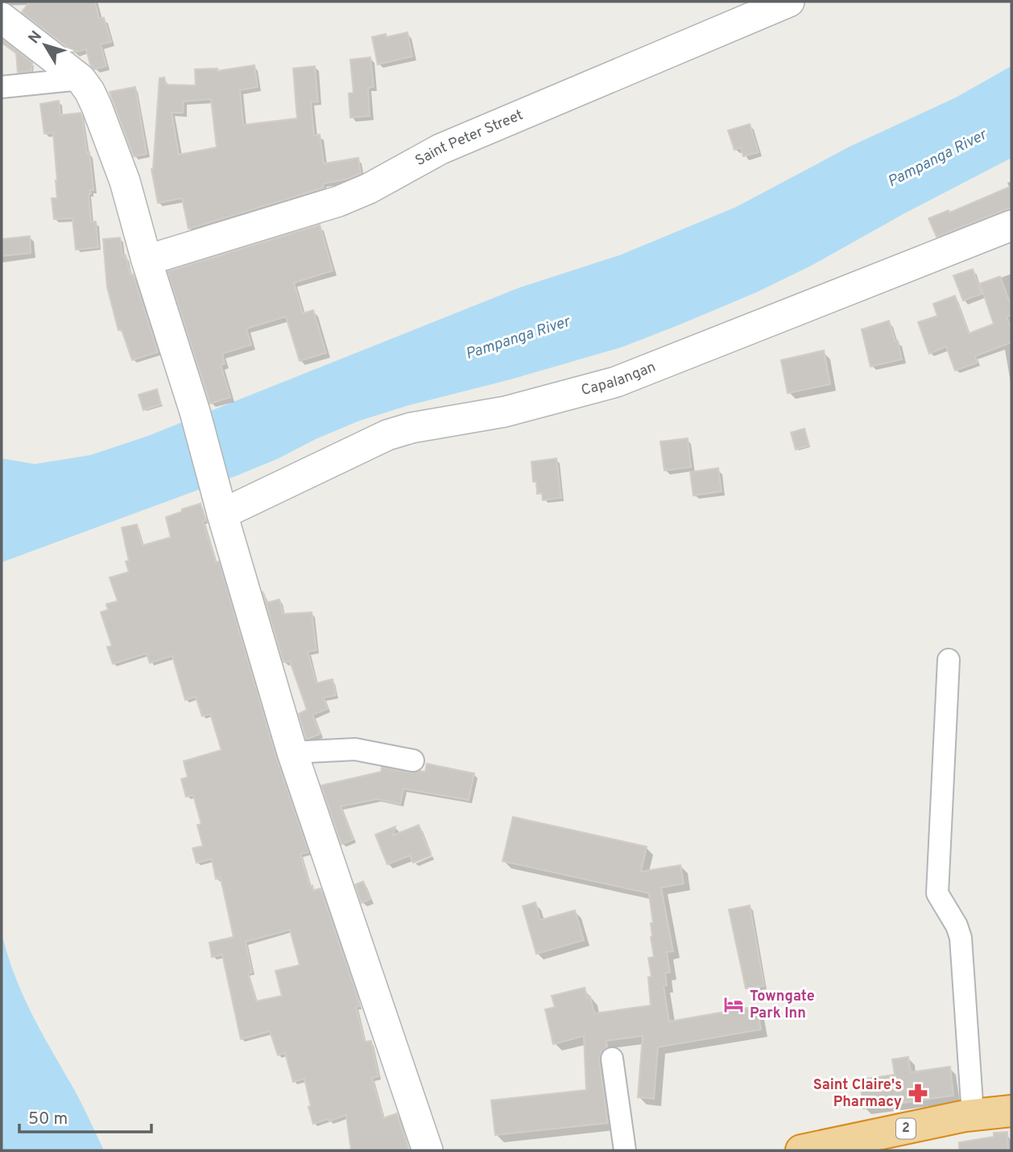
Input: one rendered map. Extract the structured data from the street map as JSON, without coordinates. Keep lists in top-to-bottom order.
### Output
{
  "streets": {
    "highway": ["2"],
    "main road": ["Saint Peter Street", "Capalangan"]
  },
  "water": ["Pampanga River"],
  "places": {
    "hotel": ["Towngate Park Inn"],
    "pharmacy": ["Saint Claire's Pharmacy"]
  },
  "scale_bar": "50 m",
  "north": "top left"
}
